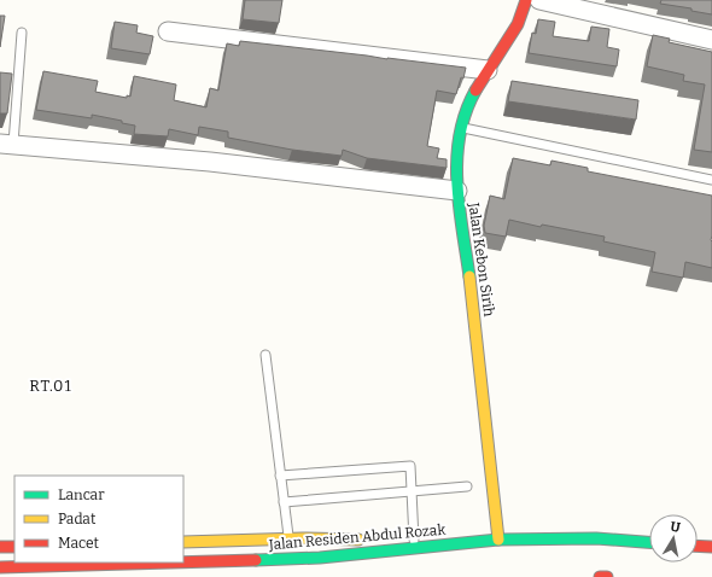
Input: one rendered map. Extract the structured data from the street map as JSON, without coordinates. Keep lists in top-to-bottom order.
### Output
{
  "streets": {
    "main road": ["Jalan Kebon Sirih", "Jalan Residen Abdul Rozak"]
  },
  "crossings": [
    ["Jalan Kebon Sirih", "Jalan Residen Abdul Rozak"]
  ],
  "districts": ["RT.01"],
  "legend": ["Lancar", "Padat", "Macet"],
  "north": "top"
}
